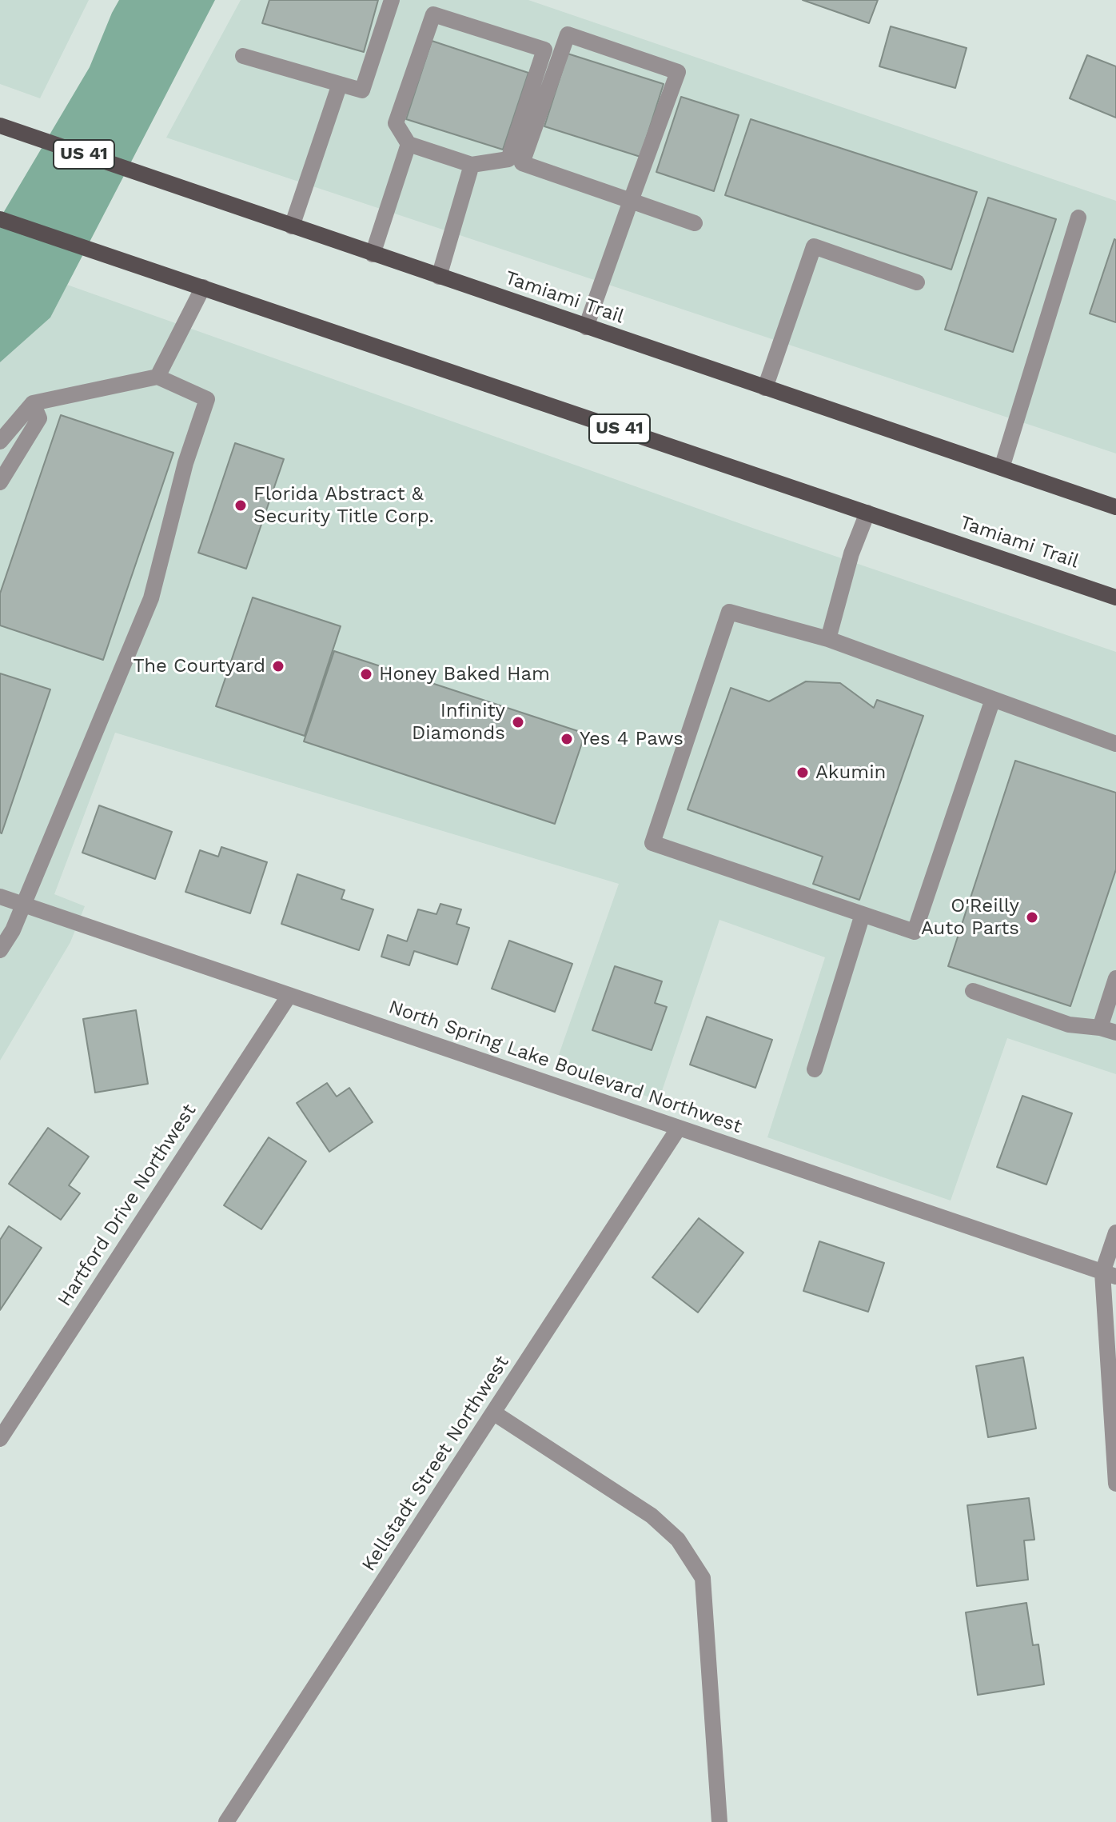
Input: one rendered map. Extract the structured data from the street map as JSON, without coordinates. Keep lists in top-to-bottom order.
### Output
{
  "streets": {
    "main road": ["US 41", "Tamiami Trail"],
    "street": ["North Spring Lake Boulevard Northwest", "Hartford Drive Northwest", "Kellstadt Street Northwest"]
  },
  "crossings": [
    ["North Spring Lake Boulevard Northwest", "Hartford Drive Northwest"],
    ["North Spring Lake Boulevard Northwest", "Kellstadt Street Northwest"]
  ],
  "places": [
    "Florida Abstract & Security Title Corp.",
    "The Courtyard",
    "Honey Baked Ham",
    "Infinity Diamonds",
    "Yes 4 Paws",
    "Akumin",
    "O'Reilly Auto Parts"
  ]
}
